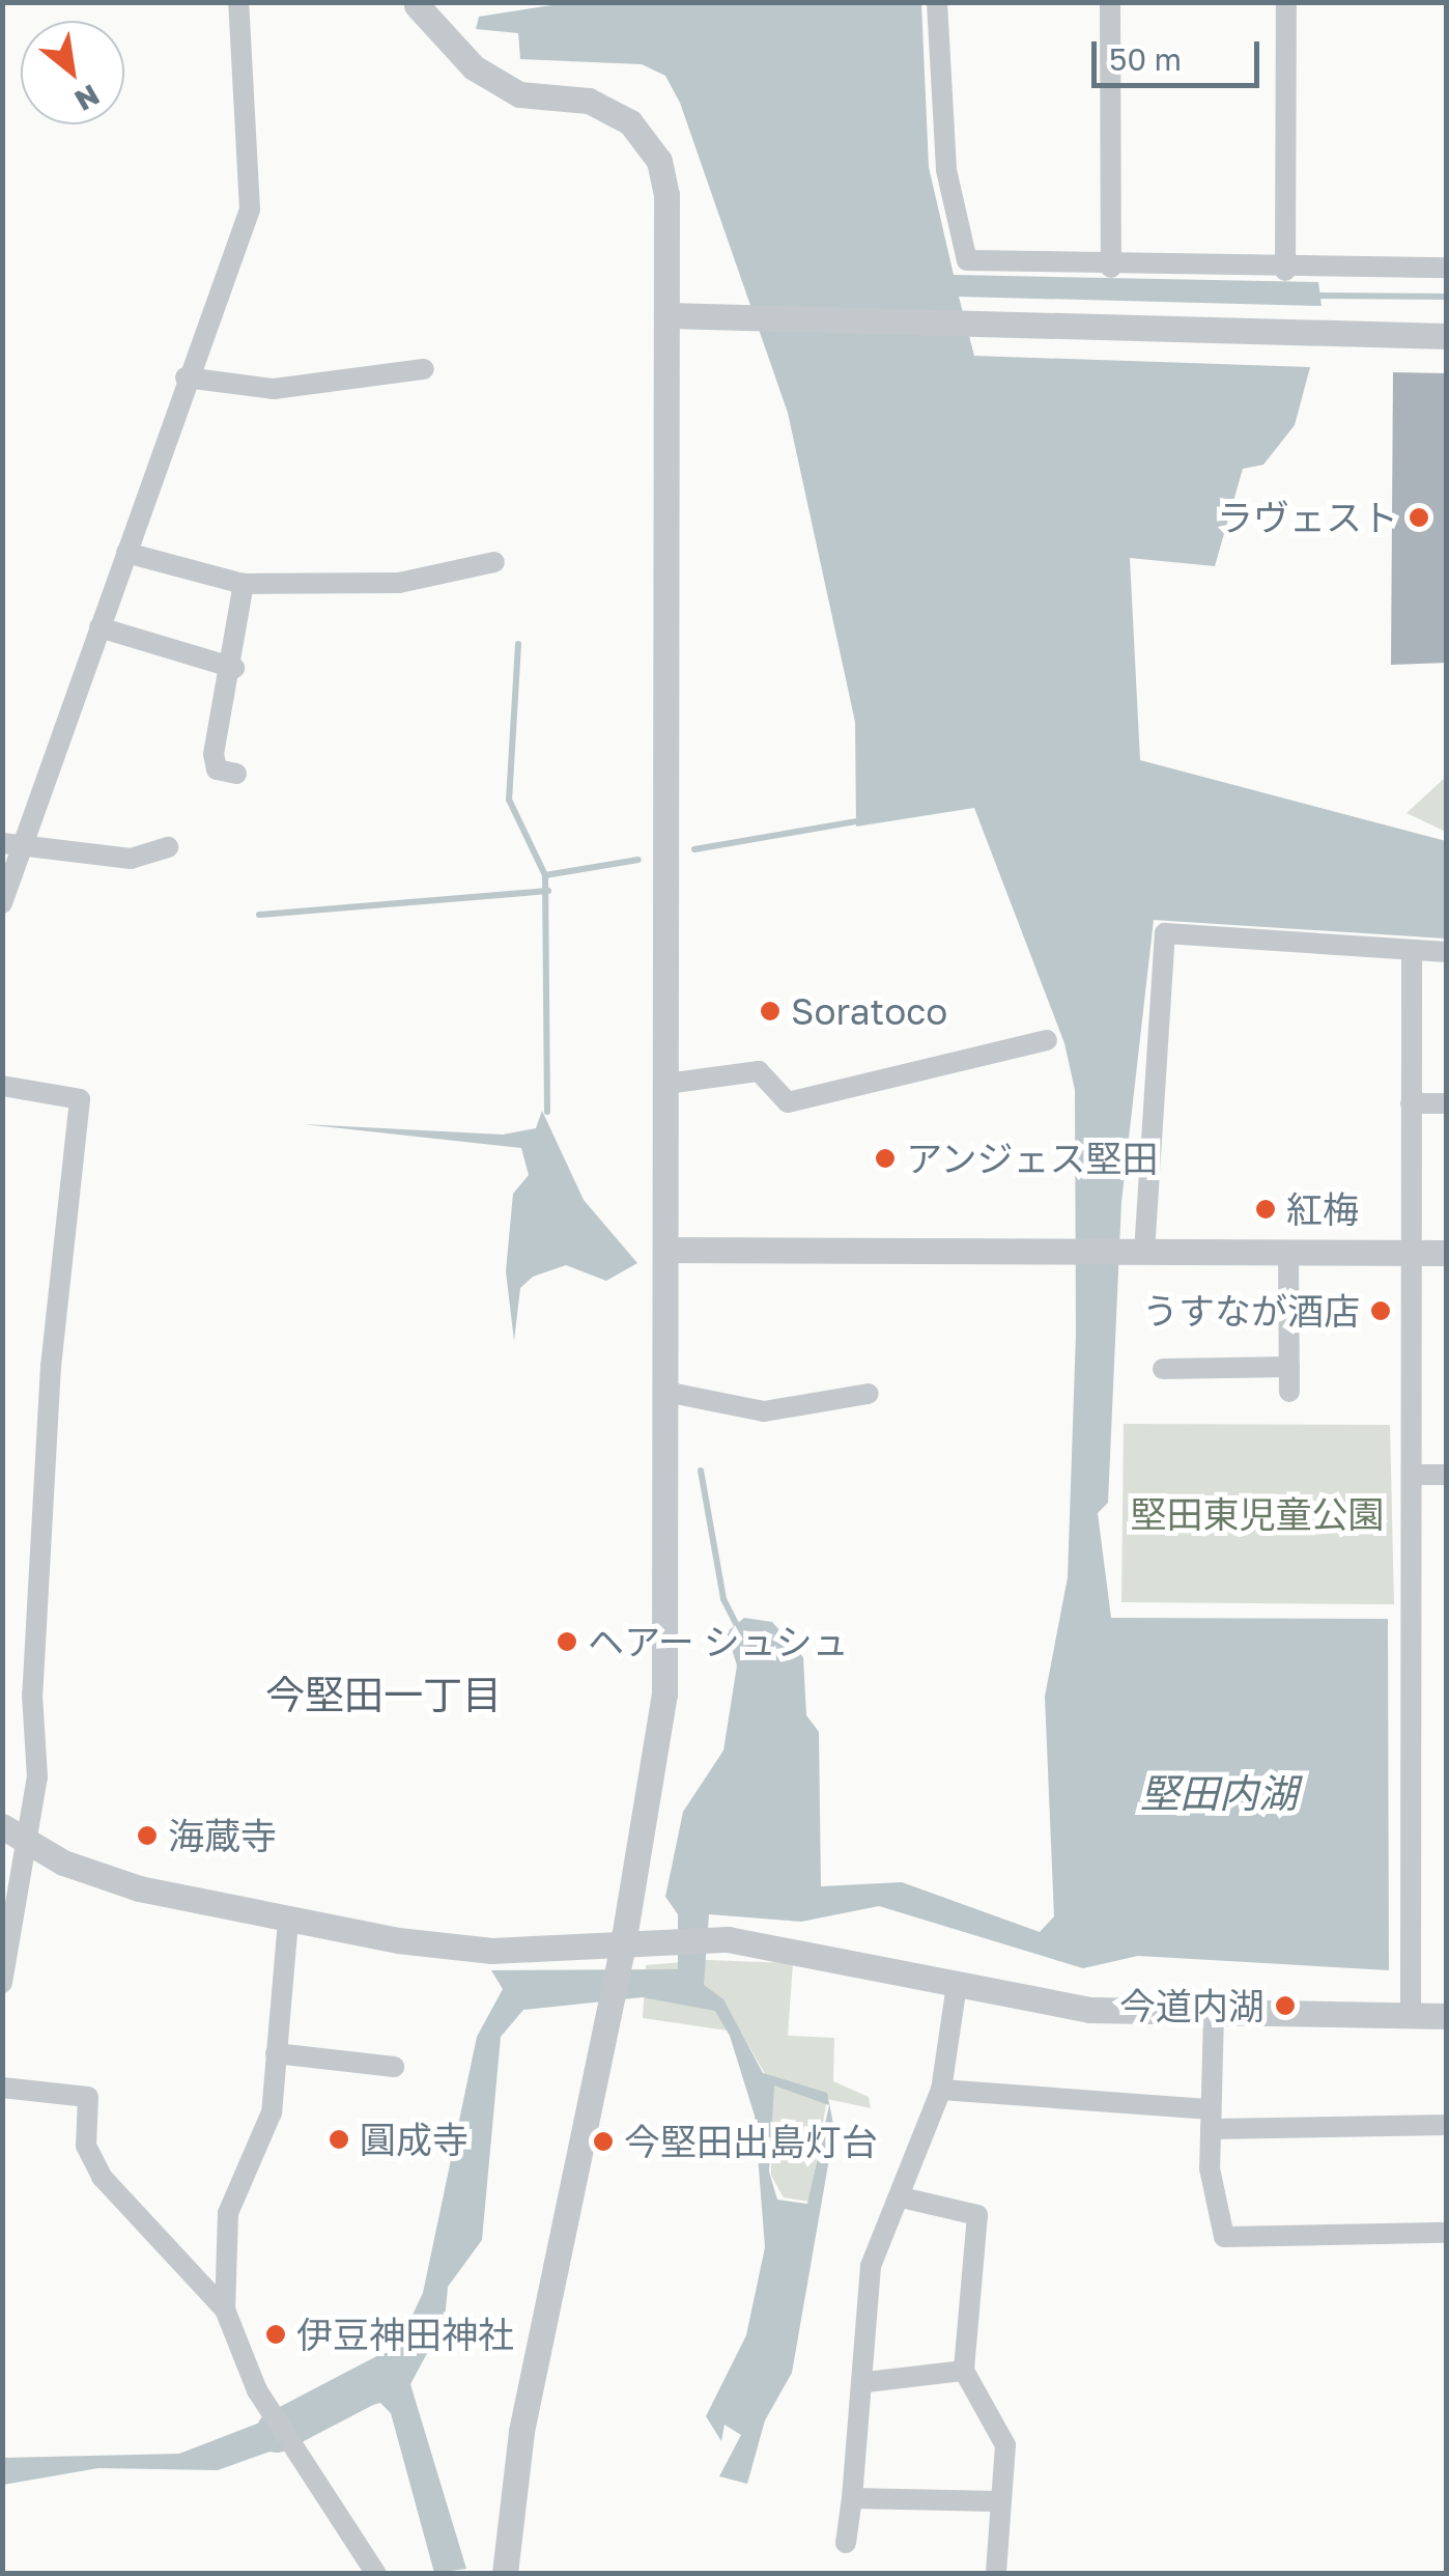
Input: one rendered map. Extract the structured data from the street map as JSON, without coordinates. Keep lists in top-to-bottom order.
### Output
{
  "districts": ["今堅田一丁目"],
  "water": ["堅田内湖"],
  "parks": ["堅田東児童公園"],
  "places": [
    "ラヴェスト",
    "Soratoco",
    "アンジェス堅田",
    "紅梅",
    "うすなが酒店",
    "ヘアー シュシュ",
    "海蔵寺",
    "今道内湖",
    "圓成寺",
    "今堅田出島灯台",
    "伊豆神田神社"
  ],
  "scale_bar": "50 m",
  "north": "bottom right"
}
